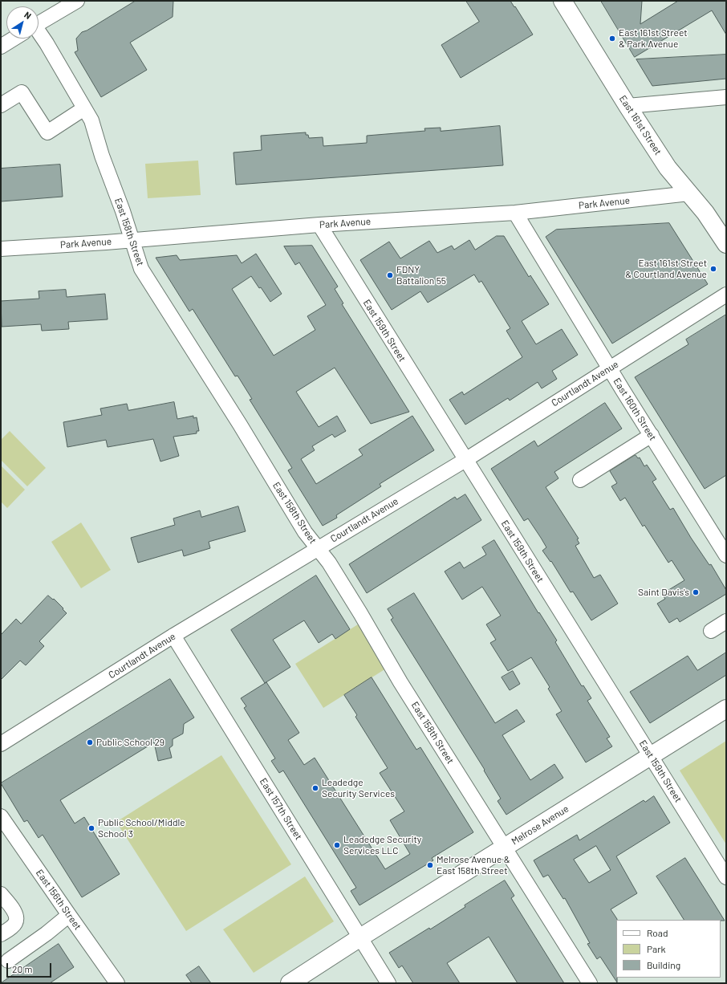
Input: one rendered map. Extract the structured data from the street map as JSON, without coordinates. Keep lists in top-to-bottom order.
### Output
{
  "streets": {
    "main road": ["East 161st Street", "Melrose Avenue"],
    "street": [
      "Park Avenue",
      "East 158th Street",
      "East 159th Street",
      "Courtlandt Avenue",
      "East 160th Street",
      "East 157th Street",
      "East 156th Street"
    ]
  },
  "crossings": [
    ["East 161st Street", "Park Avenue"],
    ["Park Avenue", "East 158th Street"],
    ["Park Avenue", "East 159th Street"],
    ["Park Avenue", "East 160th Street"],
    ["East 158th Street", "Courtlandt Avenue"],
    ["East 158th Street", "Melrose Avenue"],
    ["East 159th Street", "Courtlandt Avenue"],
    ["East 159th Street", "Melrose Avenue"],
    ["Courtlandt Avenue", "East 160th Street"],
    ["Courtlandt Avenue", "East 157th Street"],
    ["East 157th Street", "Melrose Avenue"]
  ],
  "places": [
    "East 161st Street & Park Avenue",
    "East 161st Street & Courtland Avenue",
    "FDNY Battalion 55",
    "Saint Davis's",
    "Public School 29",
    "Leadedge Security Services",
    "Public School/Middle School 3",
    "Leadedge Security Services LLC",
    "Melrose Avenue & East 158th Street"
  ],
  "legend": ["Road", "Park", "Building"],
  "scale_bar": "20 m",
  "north": "top right"
}
